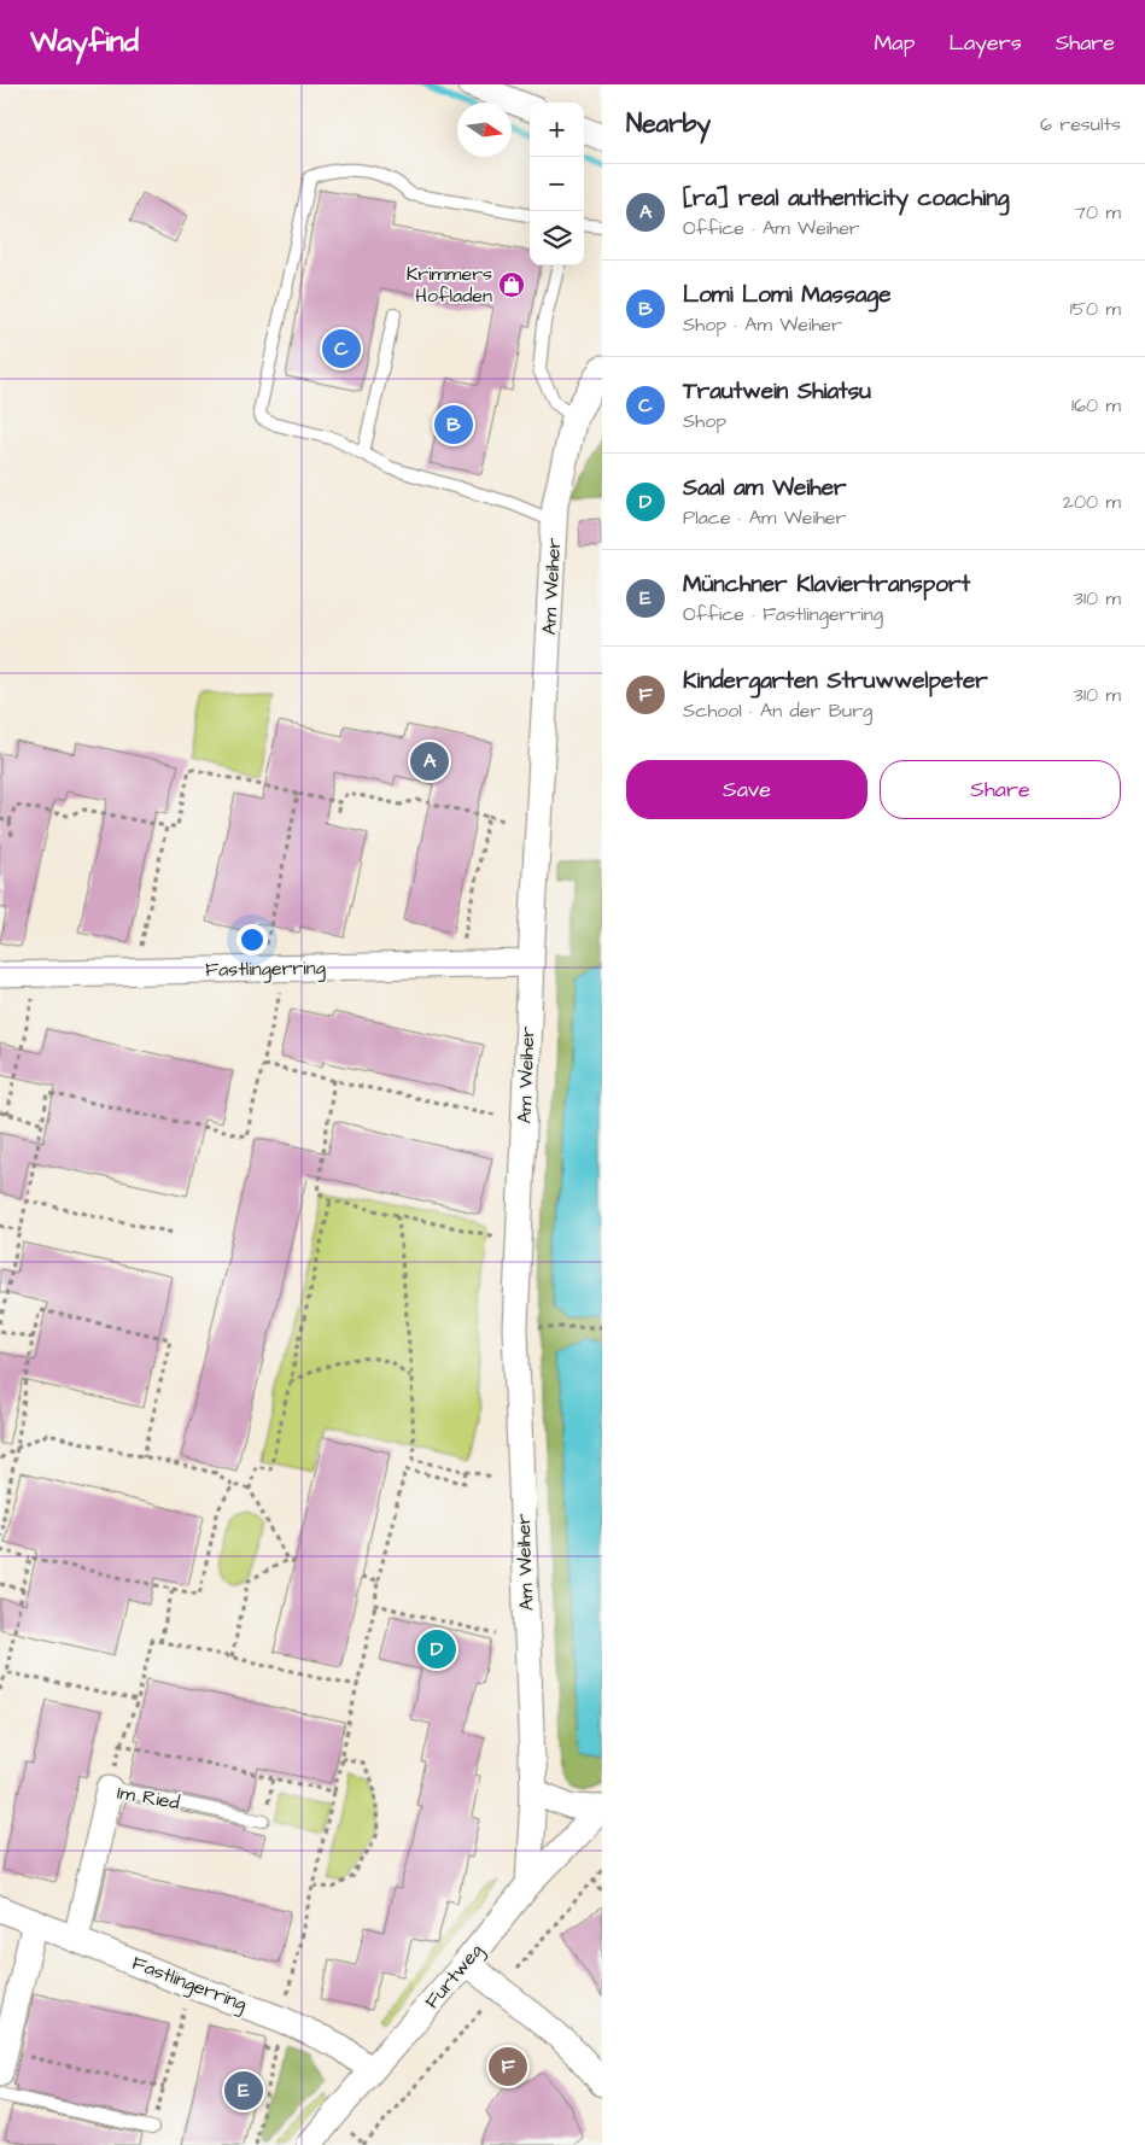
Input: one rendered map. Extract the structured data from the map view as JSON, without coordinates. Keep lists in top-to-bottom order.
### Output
{
  "streets": {
    "street": [
      "Am Weiher",
      "Fastlingerring",
      "Im Ried",
      "Furtweg"
    ]
  },
  "crossings": [
    ["Am Weiher", "Fastlingerring"],
    ["Am Weiher", "Furtweg"],
    ["Fastlingerring", "Im Ried"],
    ["Fastlingerring", "Furtweg"]
  ],
  "places": {
    "shop": ["Krimmers Hofladen"]
  },
  "north": "right",
  "page": {
    "header": "Wayfind",
    "nav": ["Map", "Layers", "Share"],
    "heading": ["Nearby", "6 results"],
    "map_buttons": ["+", "−"],
    "list": [
      {
        "mark": "A",
        "name": "[ra] real authenticity coaching",
        "note": "Office · Am Weiher",
        "value": "70 m"
      },
      {
        "mark": "B",
        "name": "Lomi Lomi Massage",
        "note": "Shop · Am Weiher",
        "value": "150 m"
      },
      {
        "mark": "C",
        "name": "Trautwein Shiatsu",
        "note": "Shop",
        "value": "160 m"
      },
      {
        "mark": "D",
        "name": "Saal am Weiher",
        "note": "Place · Am Weiher",
        "value": "200 m"
      },
      {
        "mark": "E",
        "name": "Münchner Klaviertransport",
        "note": "Office · Fastlingerring",
        "value": "310 m"
      },
      {
        "mark": "F",
        "name": "Kindergarten Struwwelpeter",
        "note": "School · An der Burg",
        "value": "310 m"
      }
    ],
    "pins": [
      "C",
      "B",
      "A",
      "D",
      "F",
      "E"
    ],
    "buttons": ["Save", "Share"]
  }
}
